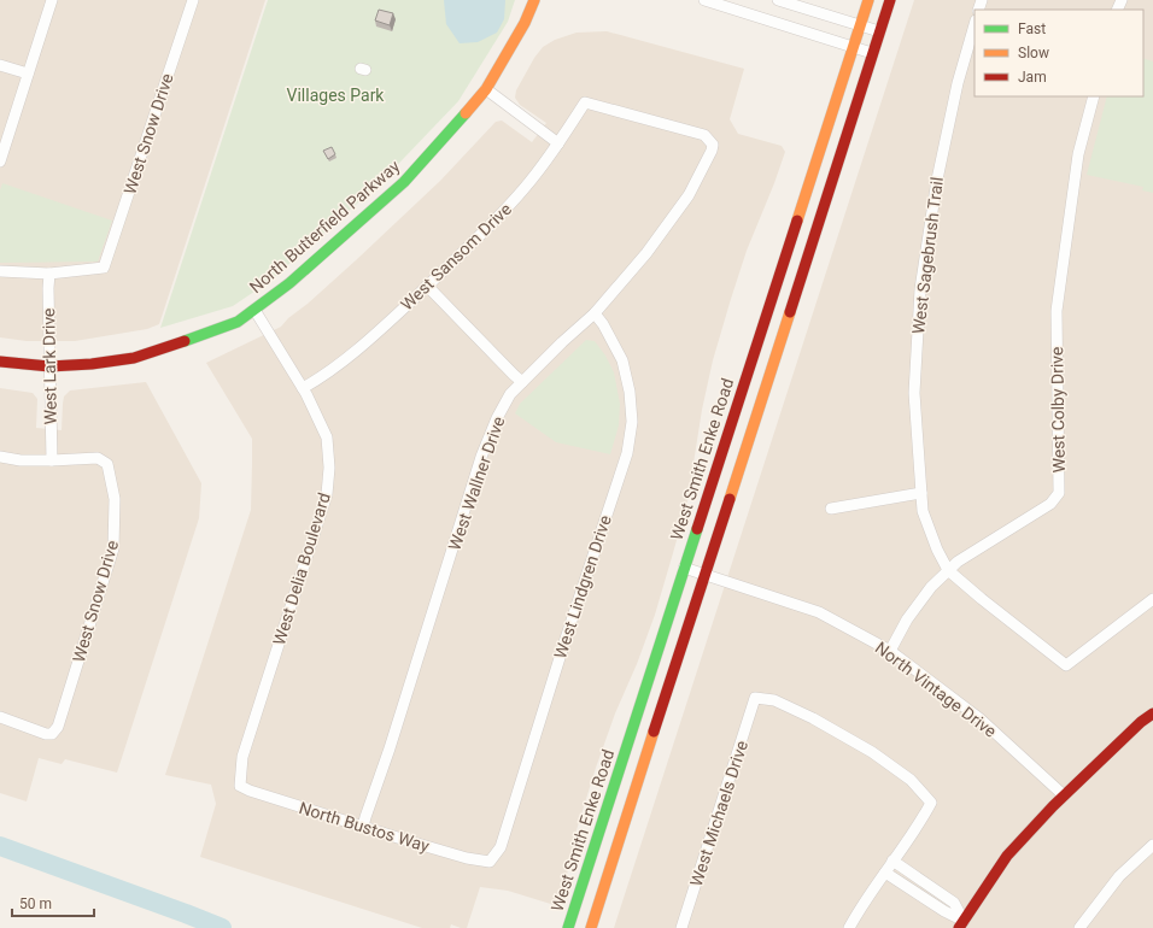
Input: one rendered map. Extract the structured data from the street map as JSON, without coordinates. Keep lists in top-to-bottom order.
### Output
{
  "streets": {
    "street": [
      "West Snow Drive",
      "North Butterfield Parkway",
      "West Sagebrush Trail",
      "West Sansom Drive",
      "West Lark Drive",
      "West Colby Drive",
      "West Smith Enke Road",
      "West Wallner Drive",
      "West Delia Boulevard",
      "West Lindgren Drive",
      "North Vintage Drive",
      "West Michaels Drive",
      "North Bustos Way"
    ]
  },
  "crossings": [
    ["West Snow Drive", "West Lark Drive"],
    ["North Butterfield Parkway", "West Lark Drive"],
    ["North Butterfield Parkway", "West Delia Boulevard"],
    ["West Sagebrush Trail", "West Colby Drive"],
    ["West Sansom Drive", "West Wallner Drive"],
    ["West Sansom Drive", "West Delia Boulevard"],
    ["West Colby Drive", "North Vintage Drive"],
    ["West Smith Enke Road", "North Vintage Drive"],
    ["West Wallner Drive", "West Lindgren Drive"],
    ["West Wallner Drive", "North Bustos Way"],
    ["West Delia Boulevard", "North Bustos Way"],
    ["West Lindgren Drive", "North Bustos Way"]
  ],
  "parks": ["Villages Park"],
  "legend": ["Fast", "Slow", "Jam"],
  "scale_bar": "50 m"
}
